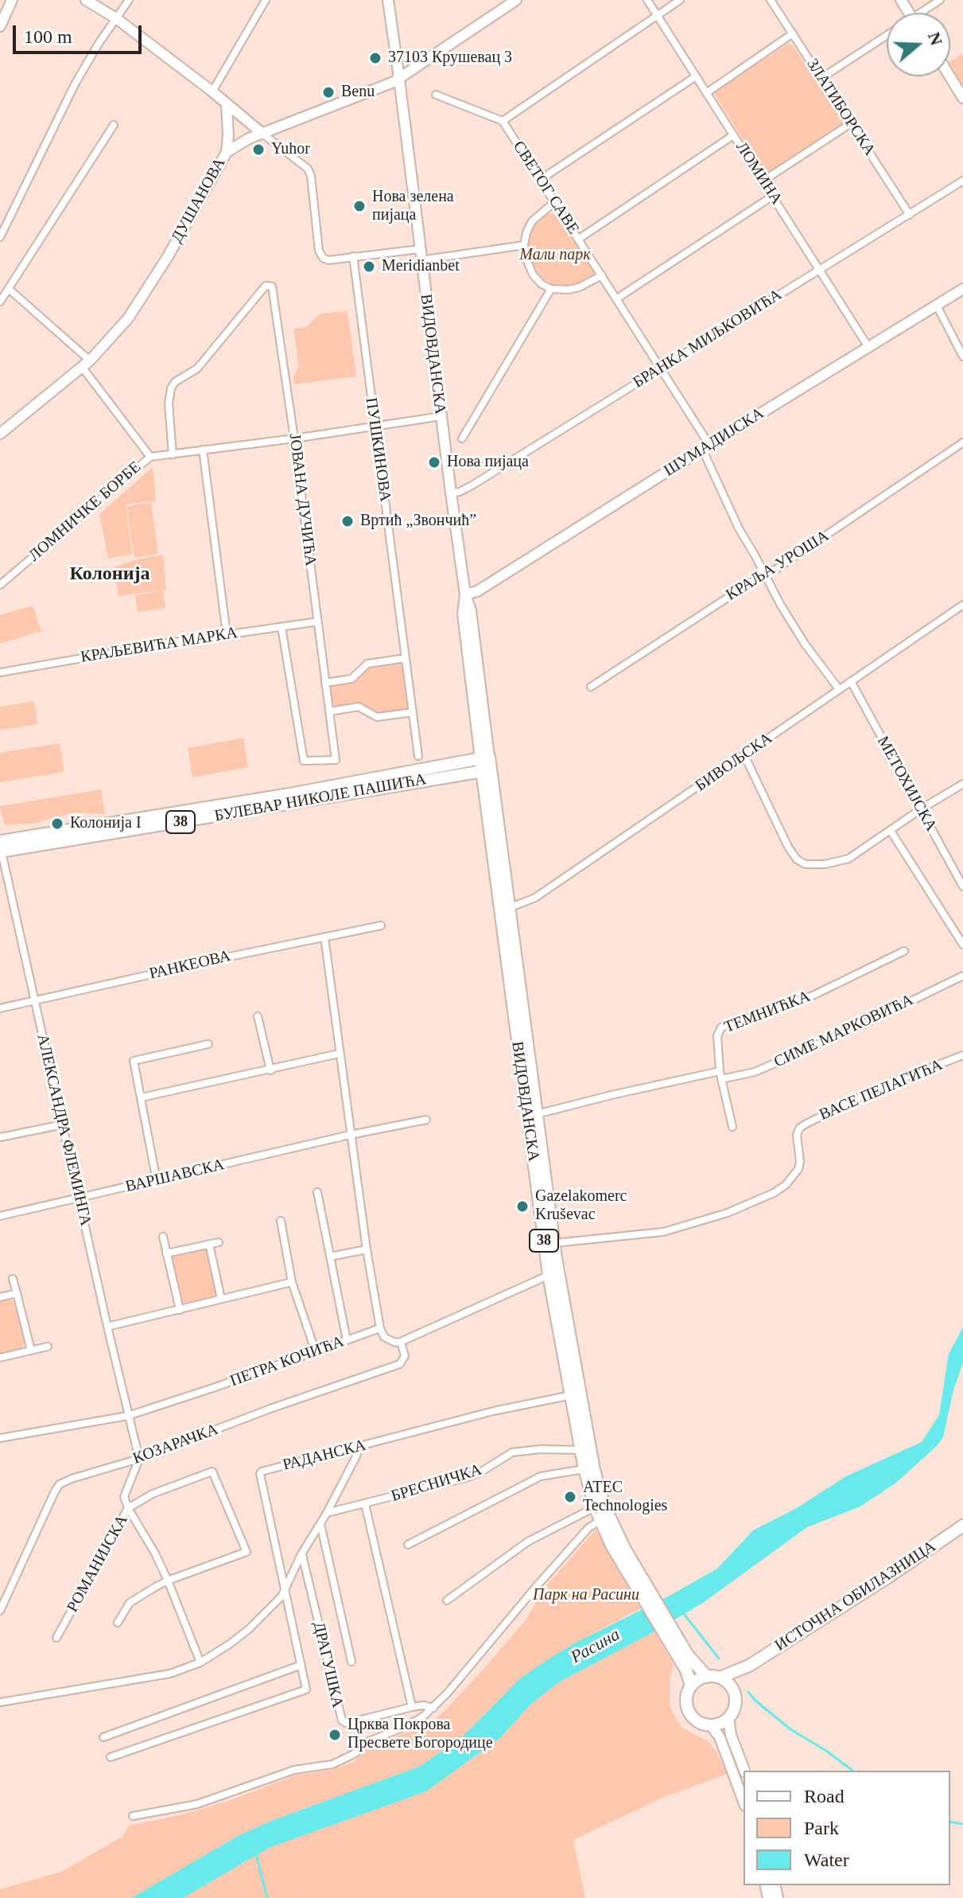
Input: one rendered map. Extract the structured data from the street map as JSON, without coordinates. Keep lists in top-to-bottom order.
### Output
{
  "streets": {
    "main road": [
      "ДУШАНОВА",
      "ВИДОВДАНСКА",
      "ШУМАДИЈСКА",
      "БУЛЕВАР НИКОЛЕ ПАШИЋА",
      "38",
      "ИСТОЧНА ОБИЛАЗНИЦА"
    ],
    "street": [
      "ЗЛАТИБОРСКА",
      "ЛОМИНА",
      "СВЕТОГ САВЕ",
      "БРАНКА МИЉКОВИЋА",
      "ПУШКИНОВА",
      "ЈОВАНА ДУЧИЋА",
      "ЛОМНИЧКЕ БОРБЕ",
      "КРАЉА УРОША",
      "КРАЉЕВИЋА МАРКА",
      "БИВОЉСКА",
      "МЕТОХИЈСКА",
      "РАНКЕОВА",
      "ТЕМНИЋКА",
      "СИМЕ МАРКОВИЋА",
      "ВАСЕ ПЕЛАГИЋА",
      "АЛЕКСАНДРА ФЛЕМИНГА",
      "ВАРШАВСКА",
      "ПЕТРА КОЧИЋА",
      "КОЗАРАЧКА",
      "РАДАНСКА",
      "БРЕСНИЧКА",
      "РОМАНИЈСКА",
      "ДРАГУШКА"
    ]
  },
  "crossings": [
    ["ЗЛАТИБОРСКА", "БРАНКА МИЉКОВИЋА"],
    ["ЛОМИНА", "БРАНКА МИЉКОВИЋА"],
    ["ЛОМИНА", "ШУМАДИЈСКА"],
    ["СВЕТОГ САВЕ", "БРАНКА МИЉКОВИЋА"],
    ["СВЕТОГ САВЕ", "ШУМАДИЈСКА"],
    ["СВЕТОГ САВЕ", "КРАЉА УРОША"],
    ["СВЕТОГ САВЕ", "БИВОЉСКА"],
    ["ДУШАНОВА", "ВИДОВДАНСКА"],
    ["БРАНКА МИЉКОВИЋА", "ВИДОВДАНСКА"],
    ["ВИДОВДАНСКА", "ШУМАДИЈСКА"],
    ["ВИДОВДАНСКА", "ЛОМНИЧКЕ БОРБЕ"],
    ["ВИДОВДАНСКА", "БИВОЉСКА"],
    ["ВИДОВДАНСКА", "БУЛЕВАР НИКОЛЕ ПАШИЋА"],
    ["ВИДОВДАНСКА", "38"],
    ["ВИДОВДАНСКА", "СИМЕ МАРКОВИЋА"],
    ["ВИДОВДАНСКА", "ВАСЕ ПЕЛАГИЋА"],
    ["ВИДОВДАНСКА", "РАДАНСКА"],
    ["ВИДОВДАНСКА", "БРЕСНИЧКА"],
    ["ПУШКИНОВА", "ЛОМНИЧКЕ БОРБЕ"],
    ["ЈОВАНА ДУЧИЋА", "ЛОМНИЧКЕ БОРБЕ"],
    ["ЈОВАНА ДУЧИЋА", "КРАЉЕВИЋА МАРКА"],
    ["БИВОЉСКА", "МЕТОХИЈСКА"],
    ["БУЛЕВАР НИКОЛЕ ПАШИЋА", "АЛЕКСАНДРА ФЛЕМИНГА"],
    ["38", "ИСТОЧНА ОБИЛАЗНИЦА"],
    ["РАНКЕОВА", "АЛЕКСАНДРА ФЛЕМИНГА"],
    ["ТЕМНИЋКА", "СИМЕ МАРКОВИЋА"],
    ["АЛЕКСАНДРА ФЛЕМИНГА", "ВАРШАВСКА"],
    ["АЛЕКСАНДРА ФЛЕМИНГА", "ПЕТРА КОЧИЋА"],
    ["КОЗАРАЧКА", "РОМАНИЈСКА"]
  ],
  "districts": ["Колонија"],
  "water": ["Расина"],
  "parks": ["Мали парк", "Парк на Расини"],
  "places": [
    "37103 Крушевац 3",
    "Benu",
    "Yuhor",
    "Нова зелена пијаца",
    "Meridianbet",
    "Нова пијаца",
    "Вртић „Звончић”",
    "Колонија I",
    "Gazelakomerc Kruševac",
    "ATEC Technologies",
    "Црква Покрова Пресвете Богородице"
  ],
  "legend": ["Road", "Park", "Water"],
  "scale_bar": "100 m",
  "north": "right"
}
